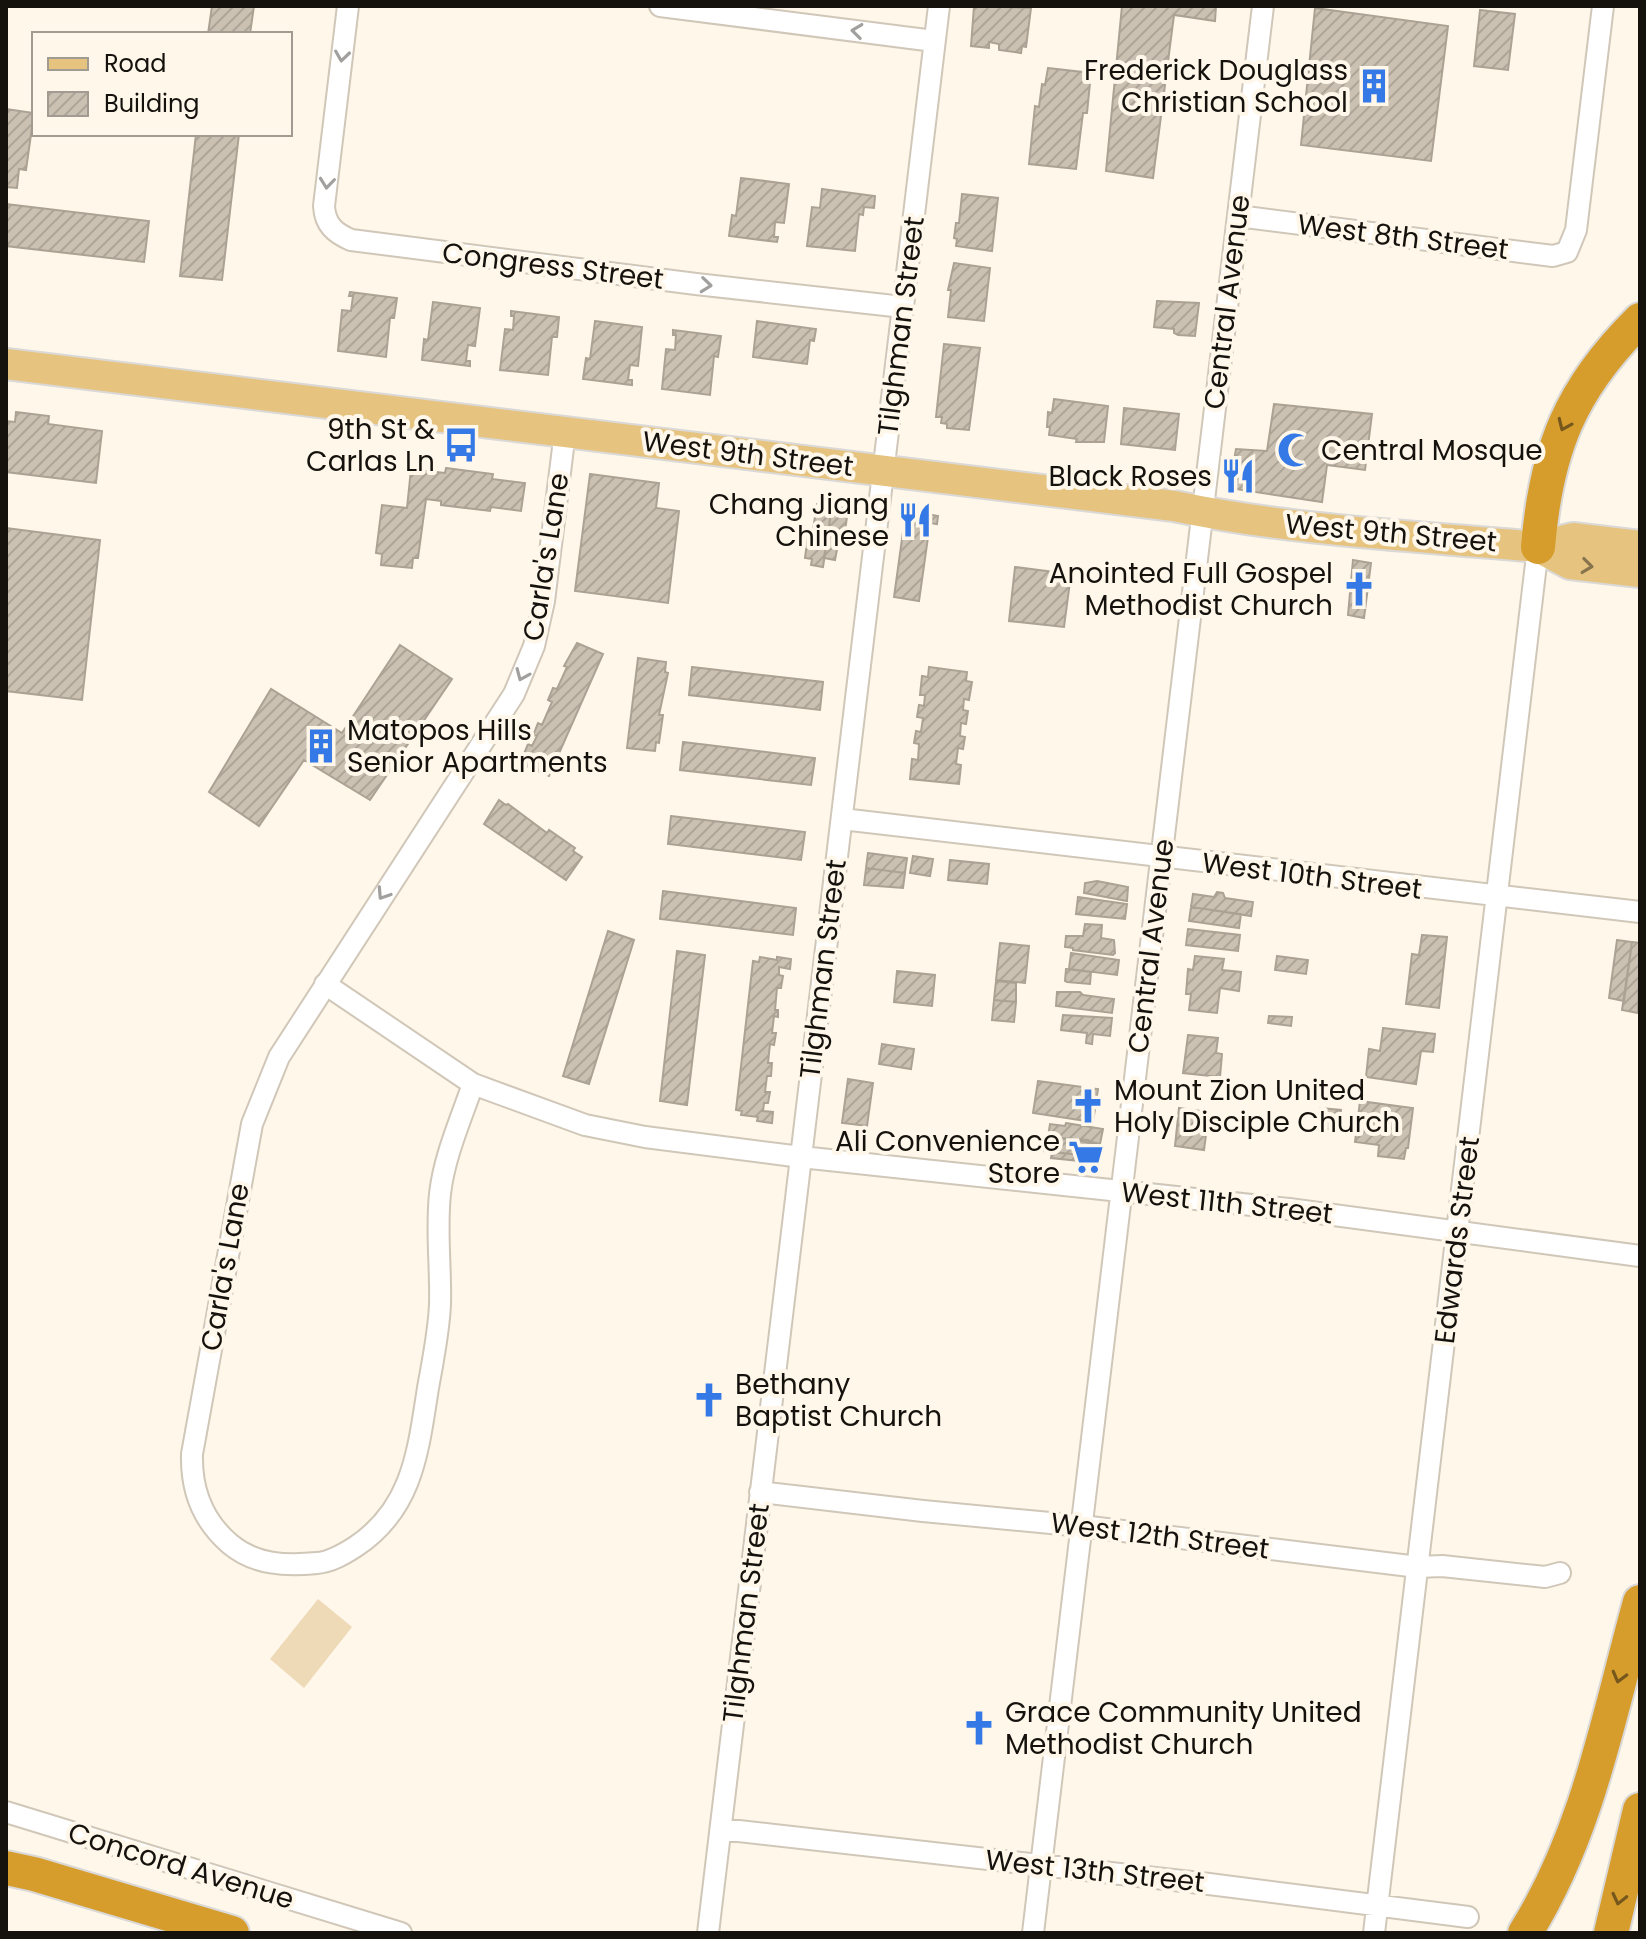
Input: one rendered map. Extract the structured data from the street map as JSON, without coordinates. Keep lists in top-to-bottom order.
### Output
{
  "streets": {
    "main road": ["West 9th Street"],
    "street": [
      "West 8th Street",
      "Congress Street",
      "Central Avenue",
      "Tilghman Street",
      "Carla's Lane",
      "West 10th Street",
      "West 11th Street",
      "Edwards Street",
      "West 12th Street",
      "Concord Avenue",
      "West 13th Street"
    ]
  },
  "crossings": [
    ["West 8th Street", "Central Avenue"],
    ["Congress Street", "Tilghman Street"],
    ["Central Avenue", "West 9th Street"],
    ["Central Avenue", "West 10th Street"],
    ["Central Avenue", "West 11th Street"],
    ["Central Avenue", "West 12th Street"],
    ["Central Avenue", "West 13th Street"],
    ["Tilghman Street", "West 9th Street"],
    ["Tilghman Street", "West 10th Street"],
    ["Tilghman Street", "West 11th Street"],
    ["Tilghman Street", "West 12th Street"],
    ["Tilghman Street", "West 13th Street"],
    ["West 9th Street", "Carla's Lane"],
    ["West 9th Street", "Edwards Street"],
    ["Carla's Lane", "West 11th Street"],
    ["West 10th Street", "Edwards Street"],
    ["West 11th Street", "Edwards Street"],
    ["Edwards Street", "West 12th Street"],
    ["Edwards Street", "West 13th Street"]
  ],
  "places": {
    "building": ["Frederick Douglass Christian School", "Matopos Hills Senior Apartments"],
    "bus stop": ["9th St & Carlas Ln"],
    "mosque": ["Central Mosque"],
    "restaurant": ["Black Roses", "Chang Jiang Chinese"],
    "church": [
      "Anointed Full Gospel Methodist Church",
      "Mount Zion United Holy Disciple Church",
      "Bethany Baptist Church",
      "Grace Community United Methodist Church"
    ],
    "supermarket": ["Ali Convenience Store"]
  },
  "legend": ["Road", "Building"]
}
